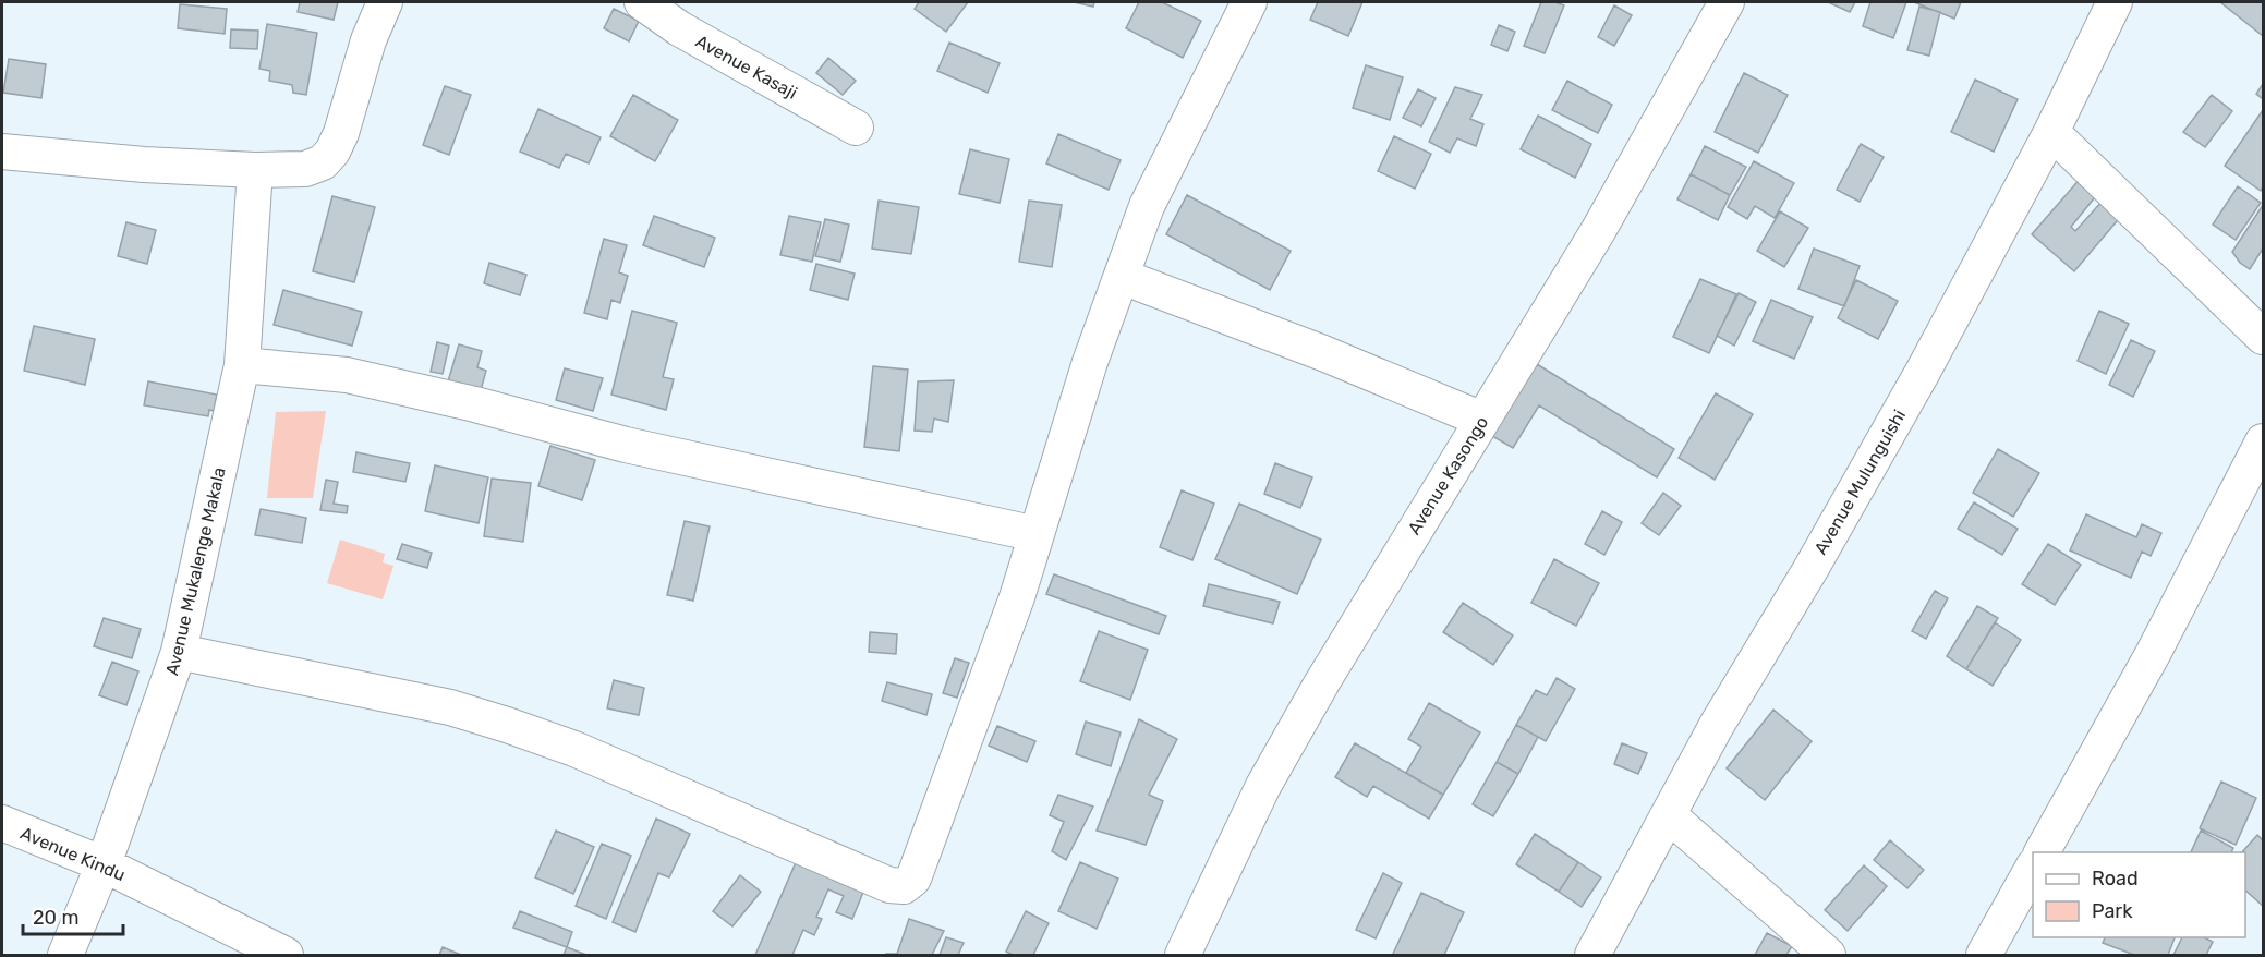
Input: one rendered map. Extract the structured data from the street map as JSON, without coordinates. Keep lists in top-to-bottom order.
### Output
{
  "streets": {
    "street": [
      "Avenue Kasaji",
      "Avenue Kasongo",
      "Avenue Mulunguishi",
      "Avenue Mukalenge Makala",
      "Avenue Kindu"
    ]
  },
  "crossings": [
    ["Avenue Mukalenge Makala", "Avenue Kindu"]
  ],
  "legend": ["Road", "Park"],
  "scale_bar": "20 m"
}
